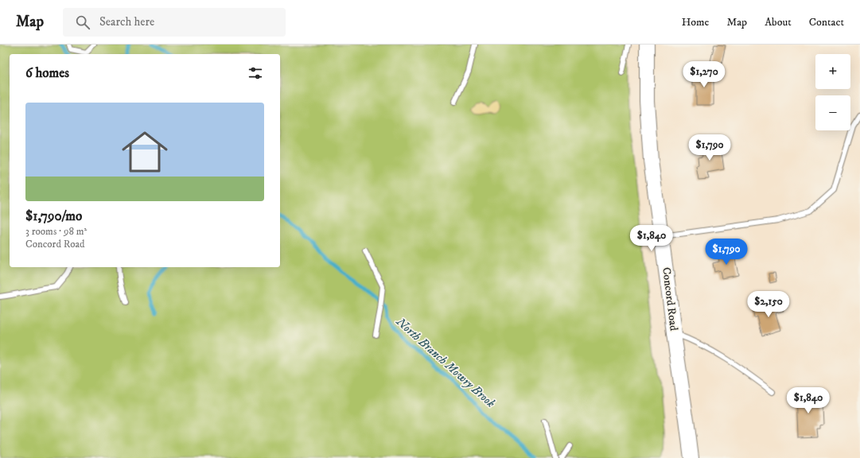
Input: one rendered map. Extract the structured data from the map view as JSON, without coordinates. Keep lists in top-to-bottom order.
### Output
{
  "streets": {
    "street": ["Concord Road"]
  },
  "water": ["North Branch Mowry Brook"],
  "page": {
    "header": "Map",
    "search": "Search here",
    "nav": [
      "Home",
      "Map",
      "About",
      "Contact"
    ],
    "map_buttons": ["+", "−"],
    "heading": "6 homes",
    "price": [
      "$1,270",
      "$1,790",
      "$1,840",
      "$1,790",
      "$2,150",
      "$1,840"
    ],
    "list": [
      {
        "name": "$1,790/mo",
        "note": "3 rooms · 98 m² · Concord Road"
      }
    ]
  }
}
